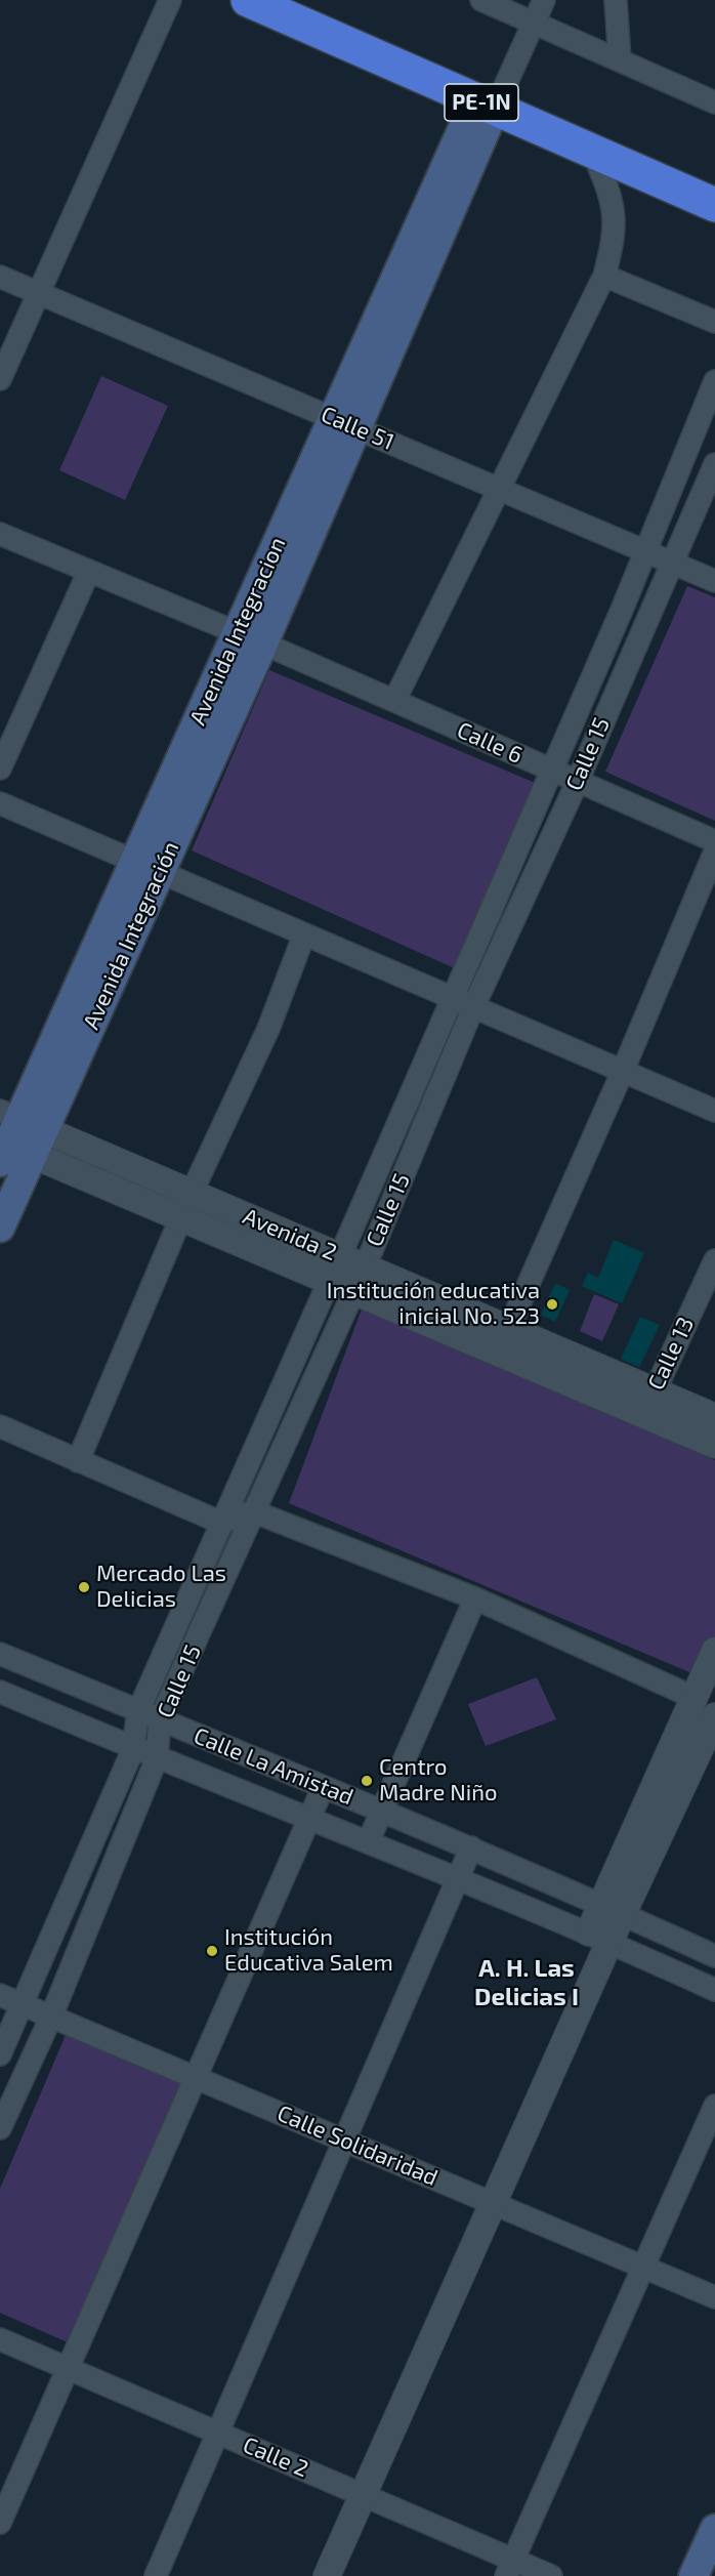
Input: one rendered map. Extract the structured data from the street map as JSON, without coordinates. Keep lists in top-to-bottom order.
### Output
{
  "streets": {
    "highway": ["PE-1N"],
    "main road": ["Avenida Integracion", "Avenida Integración"],
    "street": [
      "Calle 51",
      "Calle 6",
      "Calle 15",
      "Avenida 2",
      "Calle 13",
      "Calle La Amistad",
      "Calle Solidaridad",
      "Calle 2"
    ]
  },
  "crossings": [
    ["Calle 51", "Avenida Integracion"],
    ["Calle 51", "Calle 15"],
    ["Calle 51", "Avenida Integración"],
    ["Avenida Integracion", "Calle 6"],
    ["Avenida Integracion", "Avenida Integración"],
    ["Avenida Integracion", "Avenida 2"],
    ["Calle 6", "Calle 15"],
    ["Calle 6", "Avenida Integración"],
    ["Calle 15", "Avenida 2"],
    ["Calle 15", "Calle La Amistad"],
    ["Calle 15", "Calle Solidaridad"],
    ["Avenida Integración", "Avenida 2"],
    ["Avenida 2", "Calle 13"]
  ],
  "districts": ["A. H. Las Delicias I"],
  "places": [
    "Institución educativa inicial No. 523",
    "Mercado Las Delicias",
    "Centro Madre Niño",
    "Institución Educativa Salem"
  ]
}
